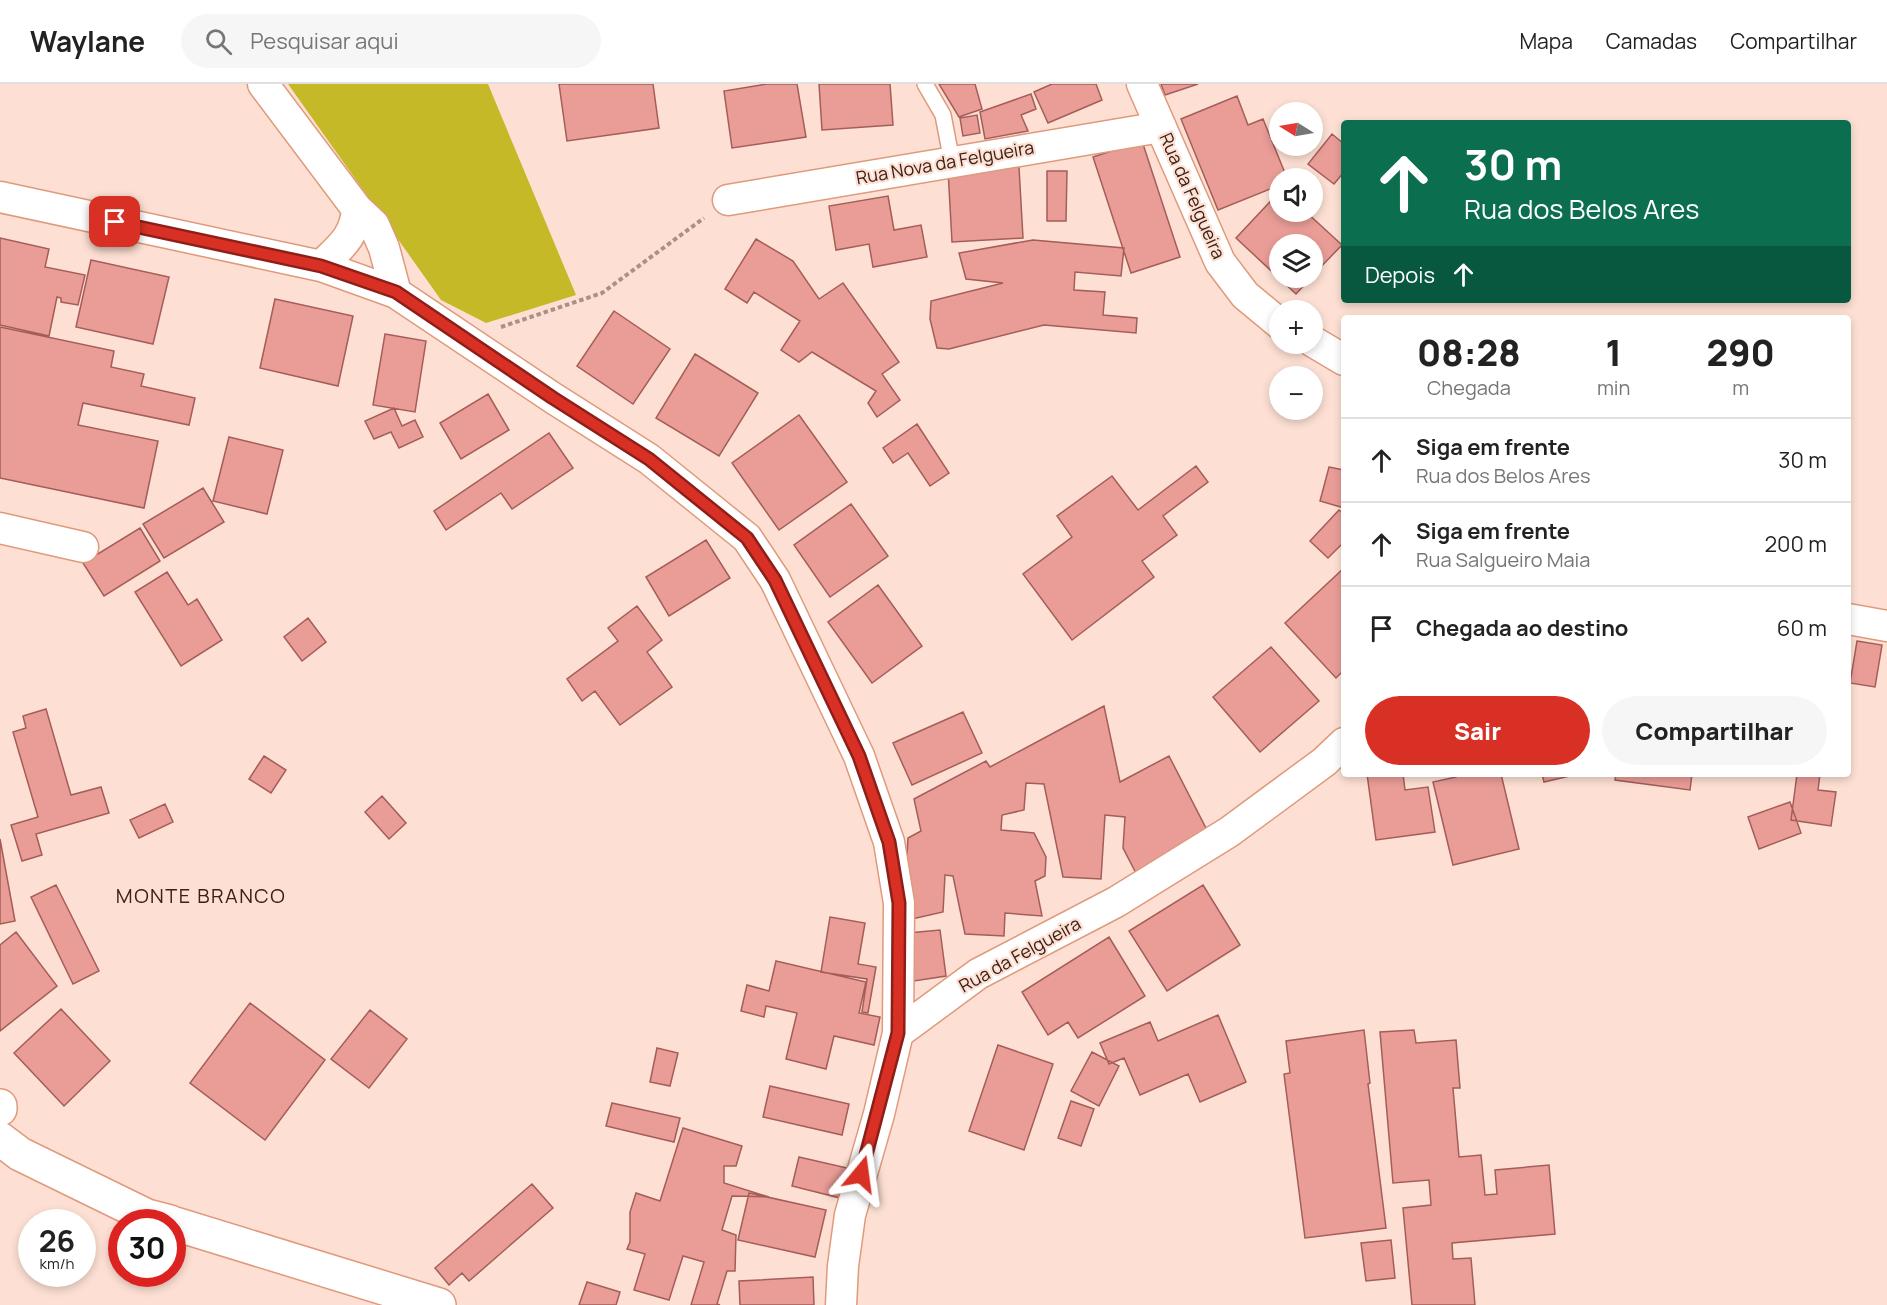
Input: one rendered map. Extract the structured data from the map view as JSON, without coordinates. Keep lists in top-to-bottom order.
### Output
{
  "streets": {
    "street": ["Rua Nova da Felgueira", "Rua da Felgueira"]
  },
  "crossings": [
    ["Rua Nova da Felgueira", "Rua da Felgueira"]
  ],
  "districts": ["MONTE BRANCO"],
  "north": "left",
  "page": {
    "header": "Waylane",
    "search": "Pesquisar aqui",
    "nav": ["Mapa", "Camadas", "Compartilhar"],
    "map_buttons": ["+", "−"],
    "turn": ["30 m", "Rua dos Belos Ares"],
    "then": "Depois",
    "eta": [
      "08:28",
      "Chegada",
      "1",
      "min",
      "290",
      "m"
    ],
    "list": [
      {
        "name": "Siga em frente",
        "note": "Rua dos Belos Ares",
        "value": "30 m"
      },
      {
        "name": "Siga em frente",
        "note": "Rua Salgueiro Maia",
        "value": "200 m"
      },
      {
        "name": "Chegada ao destino",
        "value": "60 m"
      }
    ],
    "buttons": ["Sair", "Compartilhar"],
    "speed": "26 km/h",
    "limit": "30"
  }
}
